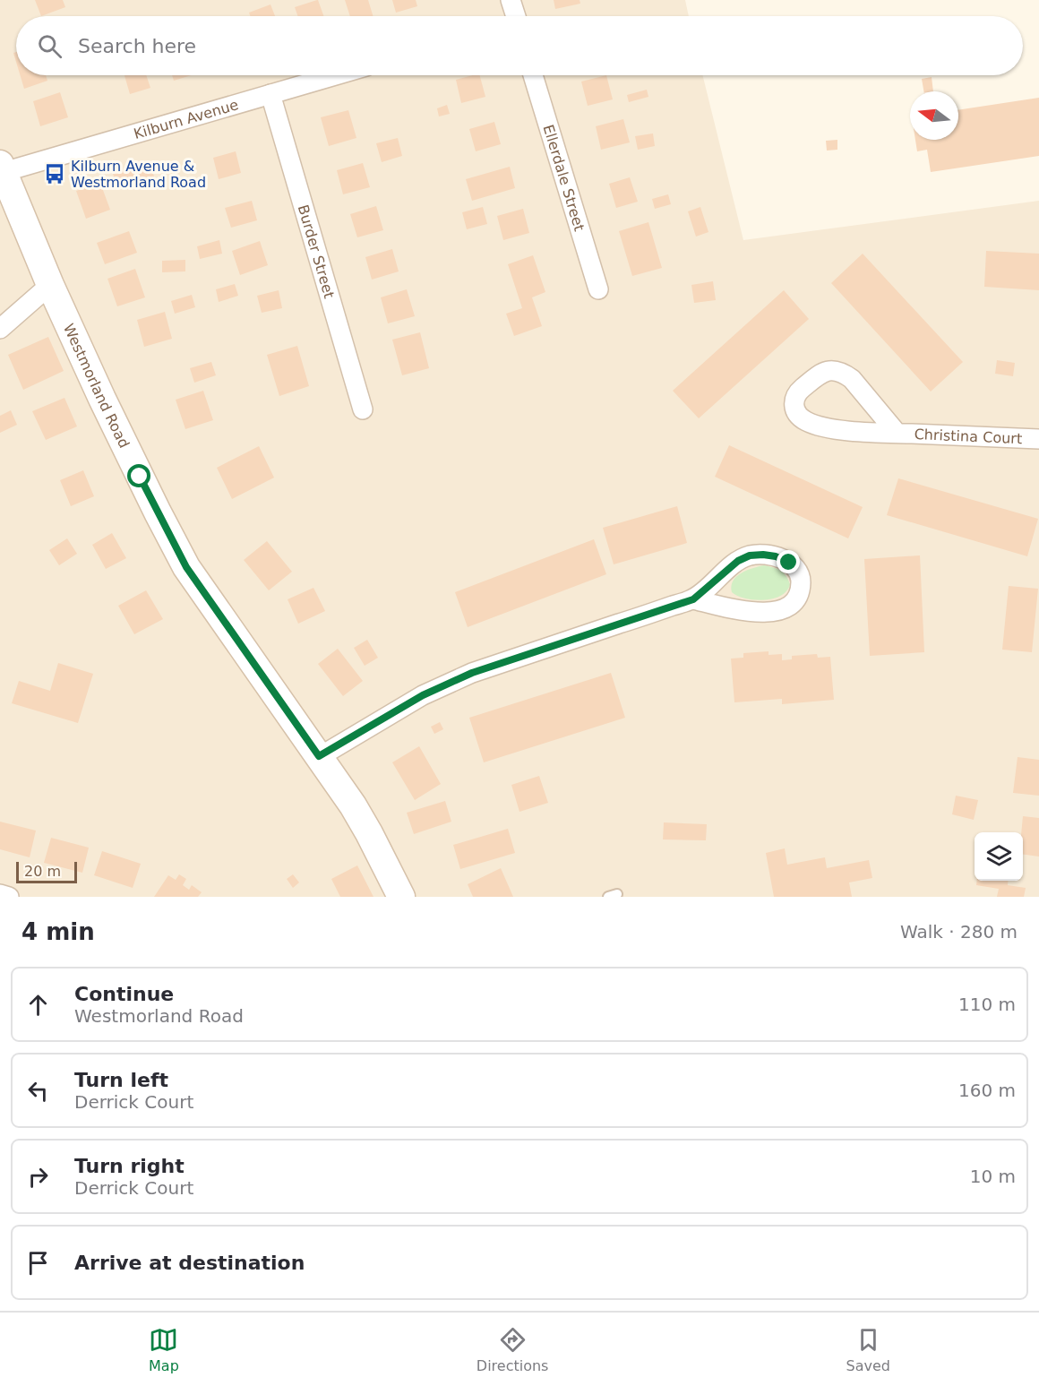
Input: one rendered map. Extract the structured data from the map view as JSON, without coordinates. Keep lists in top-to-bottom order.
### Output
{
  "streets": {
    "street": [
      "Kilburn Avenue",
      "Ellerdale Street",
      "Burder Street",
      "Westmorland Road",
      "Christina Court"
    ]
  },
  "crossings": [
    ["Kilburn Avenue", "Burder Street"],
    ["Kilburn Avenue", "Westmorland Road"]
  ],
  "places": {
    "bus stop": ["Kilburn Avenue & Westmorland Road"]
  },
  "scale_bar": "20 m",
  "north": "left",
  "page": {
    "search": "Search here",
    "scale": "20 m",
    "heading": ["4 min", "Walk · 280 m"],
    "list": [
      ["Continue", "Westmorland Road", "110 m"],
      ["Turn left", "Derrick Court", "160 m"],
      ["Turn right", "Derrick Court", "10 m"],
      "Arrive at destination"
    ],
    "nav": ["Map", "Directions", "Saved"]
  }
}
